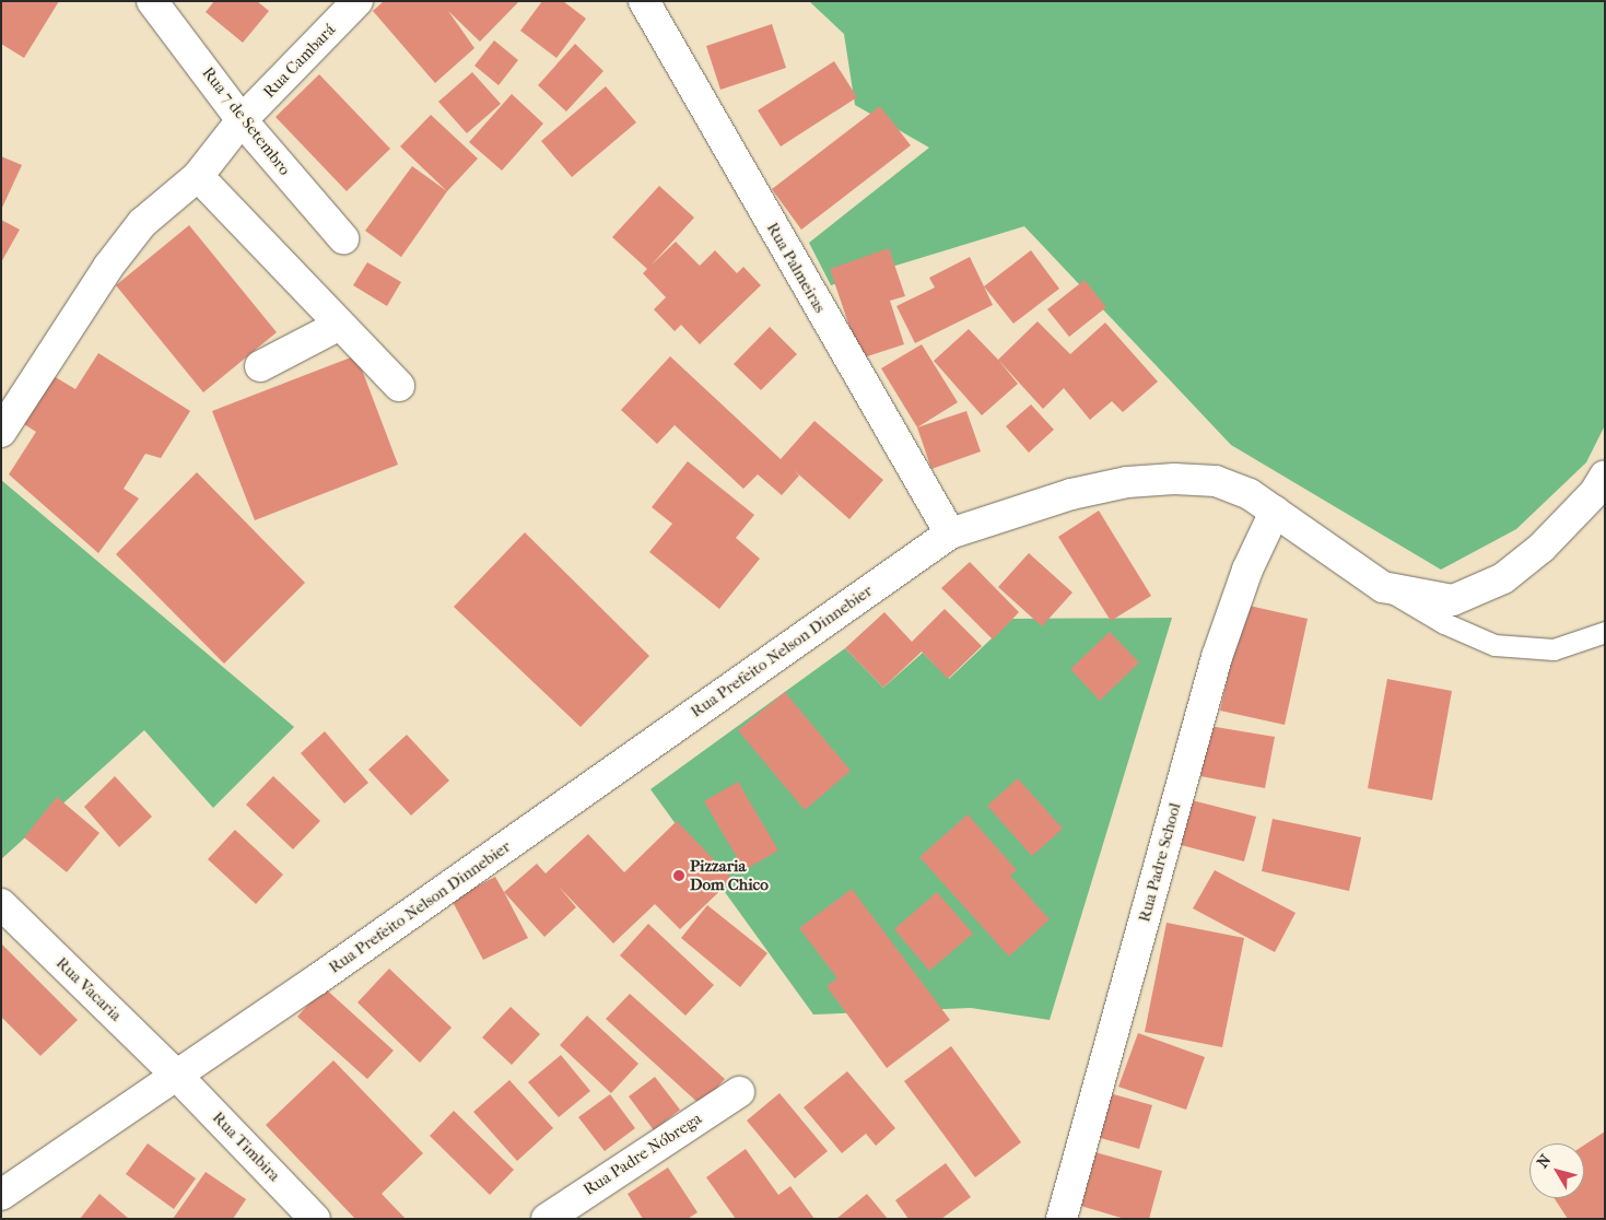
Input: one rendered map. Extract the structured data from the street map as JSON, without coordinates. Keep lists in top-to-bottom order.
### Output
{
  "streets": {
    "street": [
      "Rua Cambará",
      "Rua 7 de Setembro",
      "Rua Palmeiras",
      "Rua Prefeito Nelson Dinnebier",
      "Rua Padre School",
      "Rua Vacaria",
      "Rua Timbira",
      "Rua Padre Nóbrega"
    ]
  },
  "crossings": [
    ["Rua Cambará", "Rua 7 de Setembro"],
    ["Rua Palmeiras", "Rua Prefeito Nelson Dinnebier"],
    ["Rua Prefeito Nelson Dinnebier", "Rua Padre School"],
    ["Rua Prefeito Nelson Dinnebier", "Rua Vacaria"],
    ["Rua Prefeito Nelson Dinnebier", "Rua Timbira"],
    ["Rua Vacaria", "Rua Timbira"]
  ],
  "places": ["Pizzaria Dom Chico"],
  "north": "top left"
}
